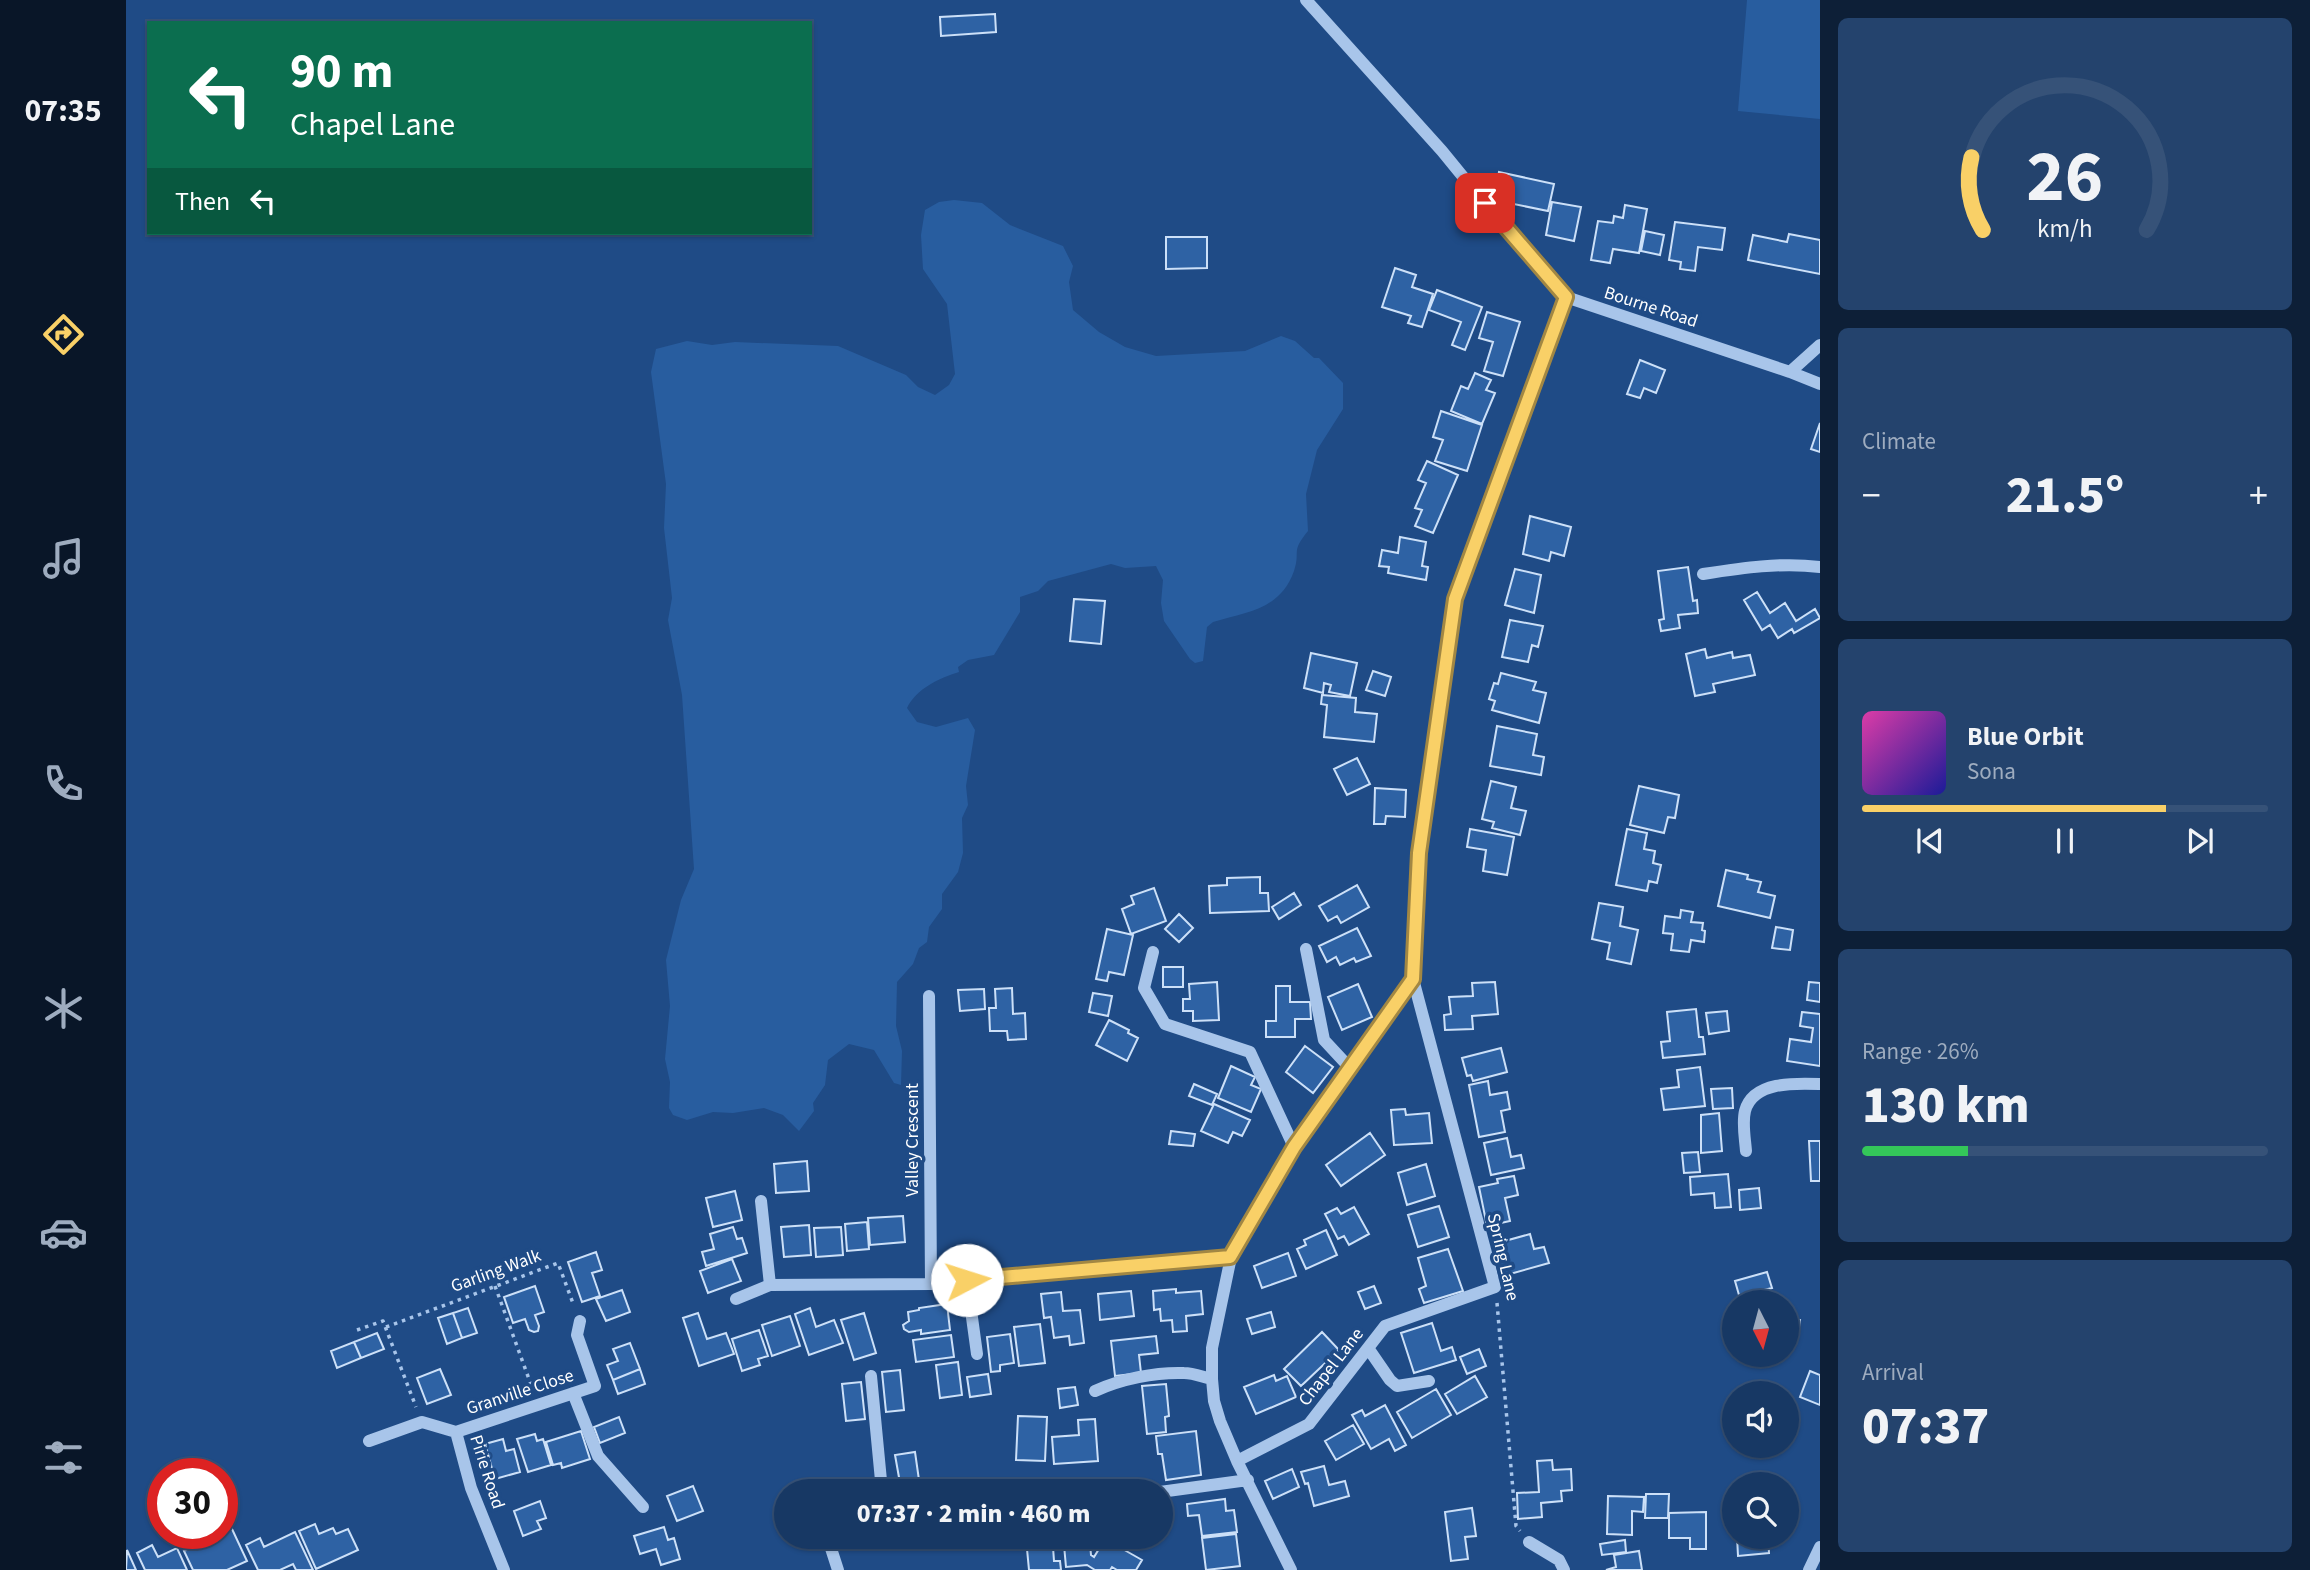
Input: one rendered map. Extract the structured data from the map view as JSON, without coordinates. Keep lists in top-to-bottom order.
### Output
{
  "streets": {
    "street": [
      "Bourne Road",
      "Valley Crescent",
      "Spring Lane",
      "Chapel Lane",
      "Granville Close",
      "Pirie Road"
    ],
    "path": ["Garling Walk"]
  },
  "crossings": [
    ["Spring Lane", "Chapel Lane"],
    ["Garling Walk", "Granville Close"],
    ["Granville Close", "Pirie Road"]
  ],
  "north": "bottom",
  "page": {
    "tabs": "07:35",
    "turn": ["90 m", "Chapel Lane"],
    "then": "Then",
    "tile": [
      "Climate",
      ["Range · 26%", "130 km"],
      ["Arrival", "07:37"]
    ],
    "heat": ["−", "21.5°", "+"],
    "song": ["Blue Orbit", "Sona"],
    "limit": "30",
    "trip": "07:37 · 2 min · 460 m",
    "gauge": ["26", "km/h"]
  }
}
